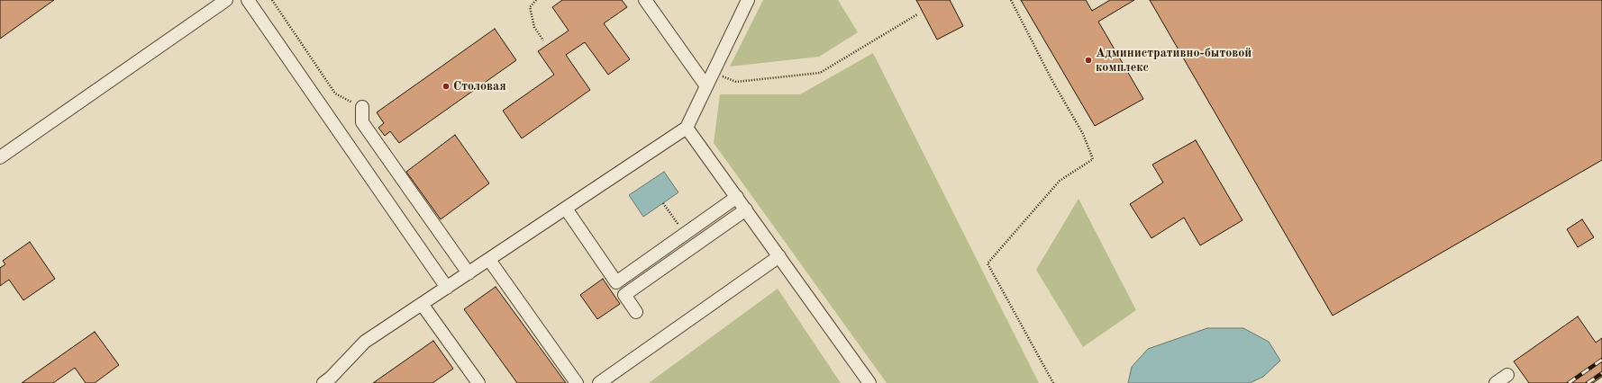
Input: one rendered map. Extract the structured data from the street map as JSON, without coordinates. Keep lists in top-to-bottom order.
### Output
{
  "places": ["Административно-бытовой комплекс", "Столовая"]
}
